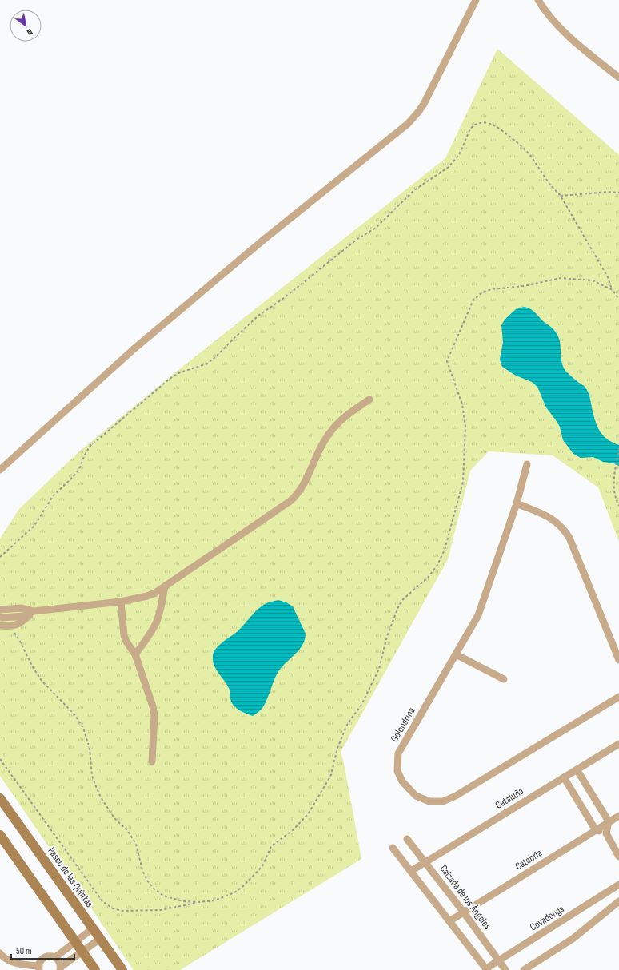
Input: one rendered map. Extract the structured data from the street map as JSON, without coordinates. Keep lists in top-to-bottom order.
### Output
{
  "streets": {
    "main road": ["Paseo de las Quintas"],
    "street": [
      "Golondrina",
      "Cataluña",
      "Catabria",
      "Calzada de los Ángeles",
      "Covadonga"
    ]
  },
  "crossings": [
    ["Cataluña", "Calzada de los Ángeles"],
    ["Catabria", "Calzada de los Ángeles"],
    ["Calzada de los Ángeles", "Covadonga"]
  ],
  "scale_bar": "50 m",
  "north": "bottom right"
}
